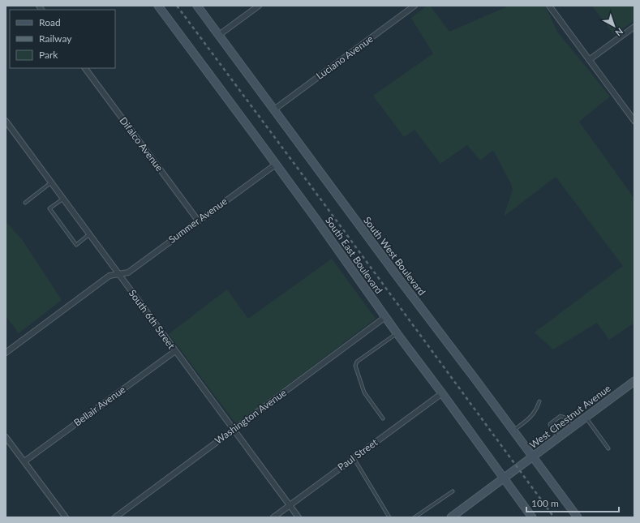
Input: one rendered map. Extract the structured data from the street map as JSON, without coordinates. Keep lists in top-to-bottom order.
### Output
{
  "streets": {
    "main road": ["South East Boulevard", "South West Boulevard", "West Chestnut Avenue"],
    "street": [
      "Luciano Avenue",
      "Difalco Avenue",
      "Summer Avenue",
      "South 6th Street",
      "Bellair Avenue",
      "Washington Avenue",
      "Paul Street"
    ]
  },
  "crossings": [
    ["Luciano Avenue", "South West Boulevard"],
    ["Difalco Avenue", "Summer Avenue"],
    ["Summer Avenue", "South East Boulevard"],
    ["Summer Avenue", "South 6th Street"],
    ["South East Boulevard", "Washington Avenue"],
    ["South East Boulevard", "West Chestnut Avenue"],
    ["South East Boulevard", "Paul Street"],
    ["South West Boulevard", "West Chestnut Avenue"],
    ["South 6th Street", "Bellair Avenue"],
    ["South 6th Street", "Washington Avenue"],
    ["South 6th Street", "Paul Street"]
  ],
  "legend": ["Road", "Railway", "Park"],
  "scale_bar": "100 m",
  "north": "bottom right"
}
